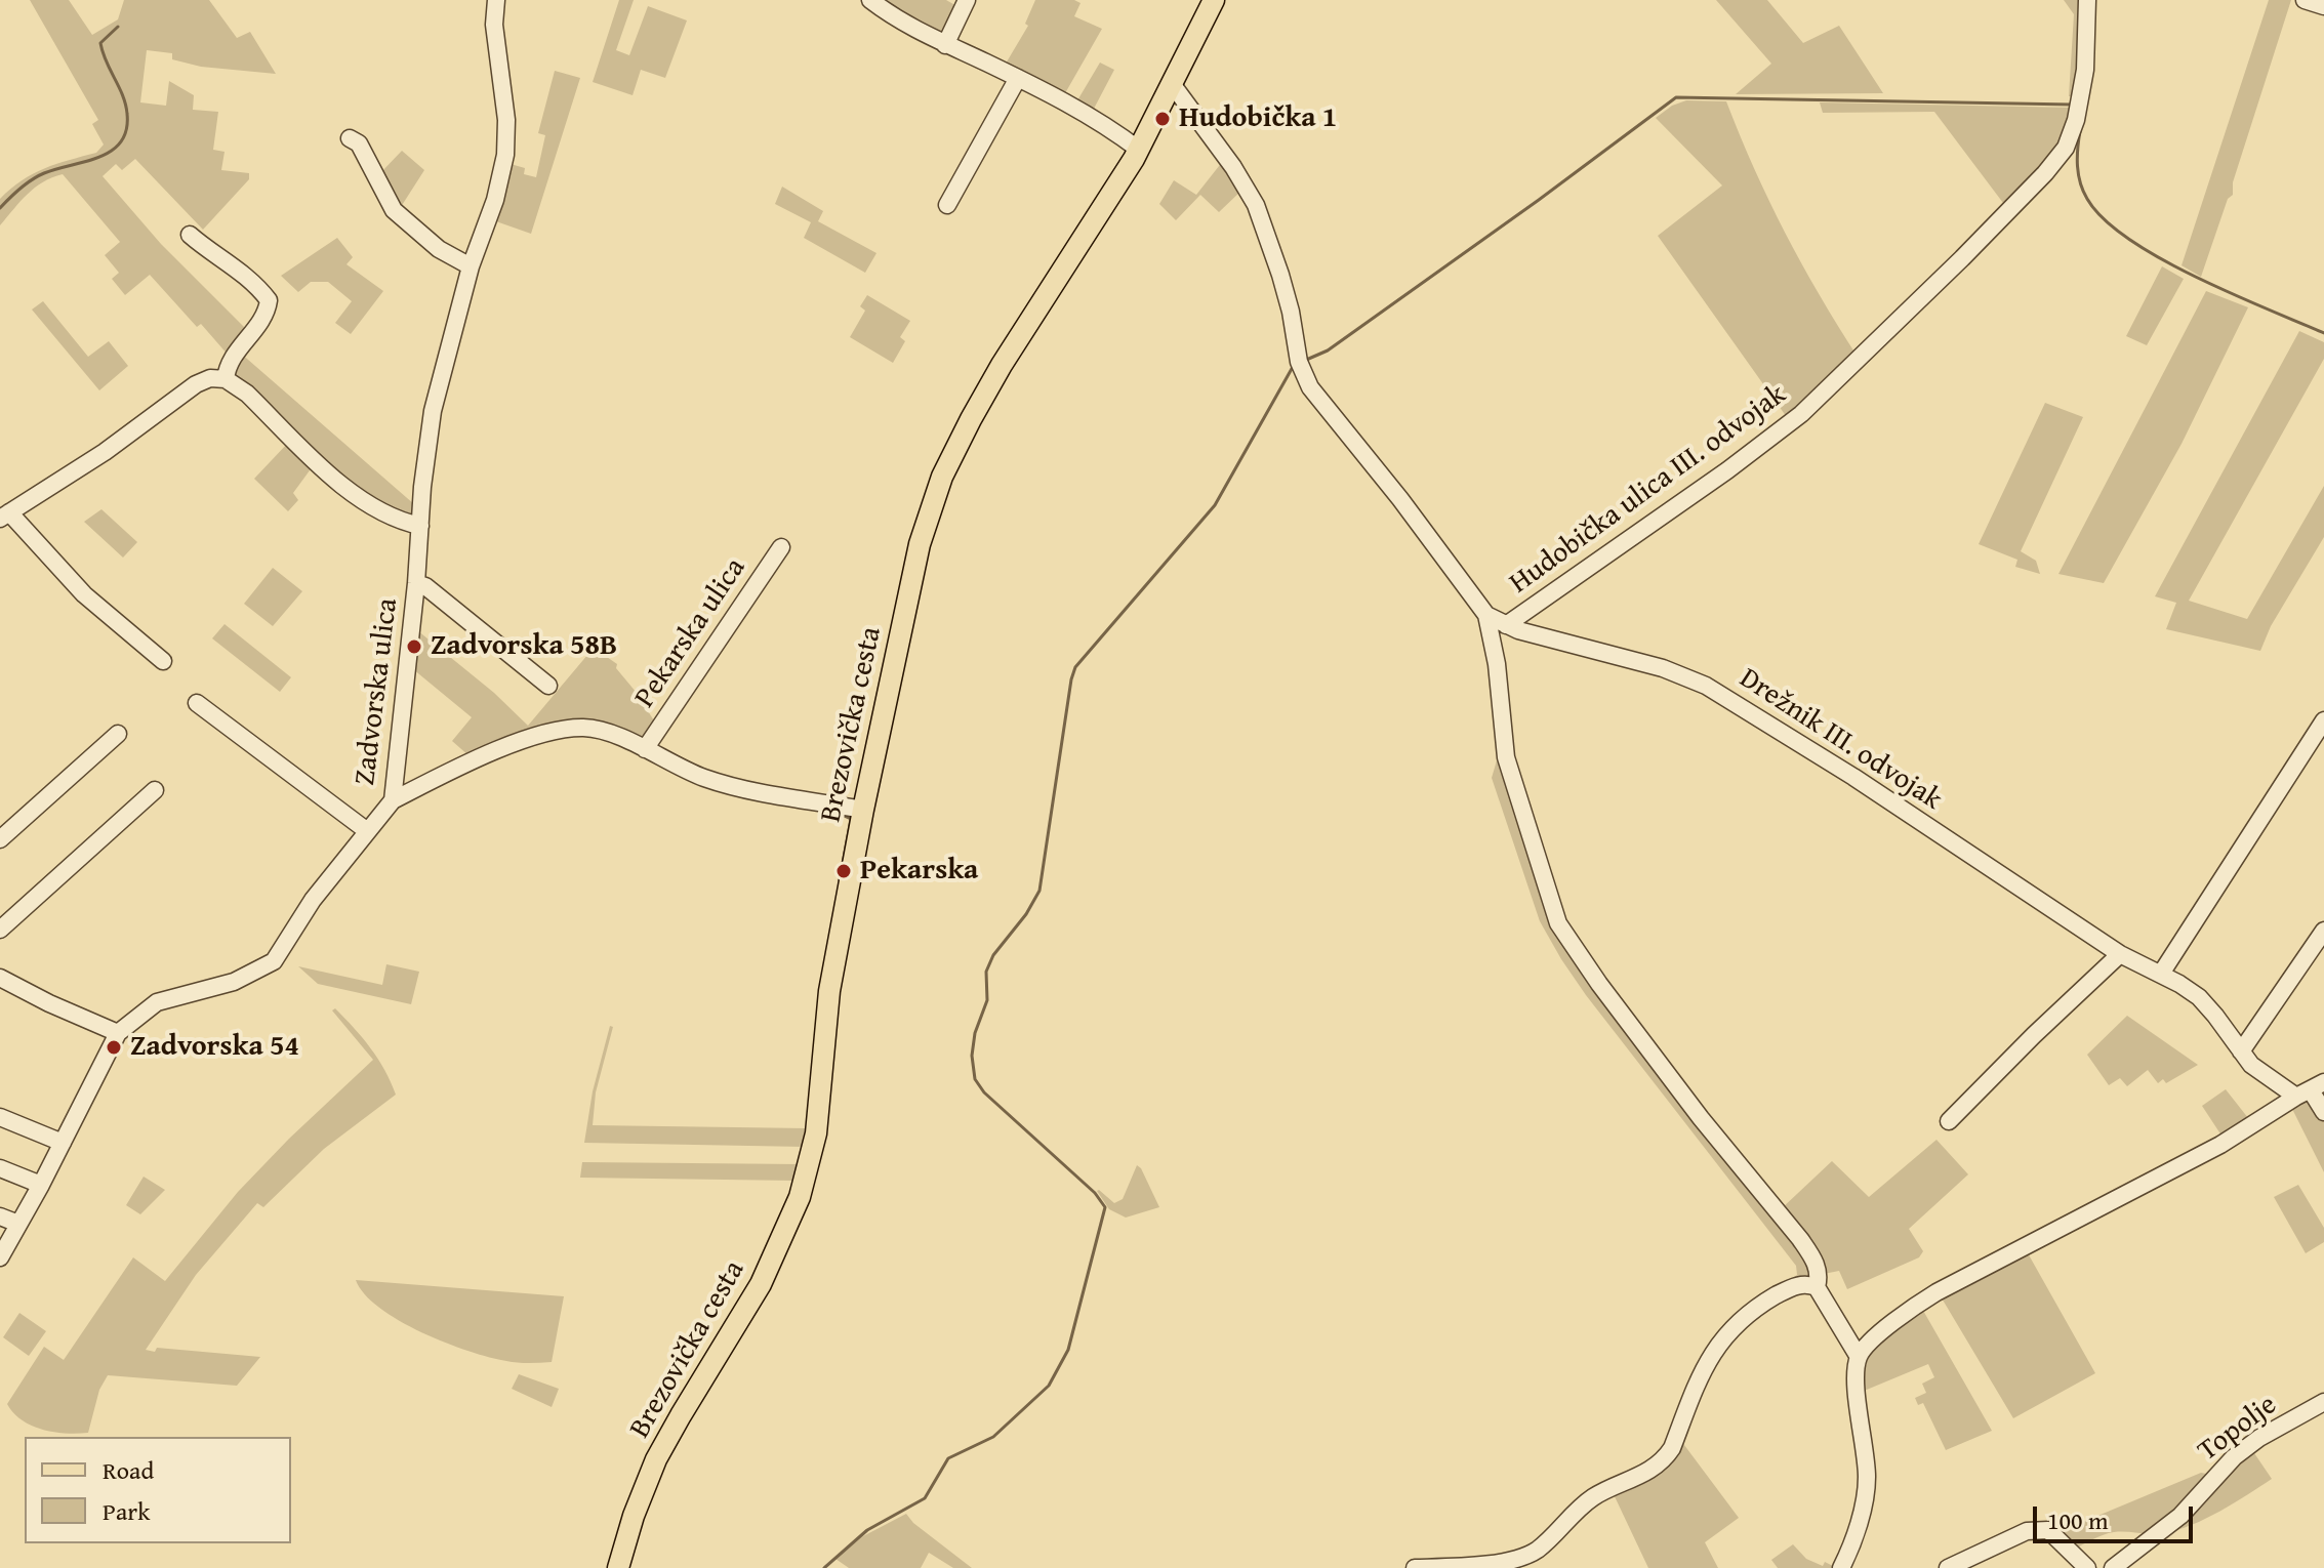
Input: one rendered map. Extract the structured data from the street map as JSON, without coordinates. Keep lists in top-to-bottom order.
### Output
{
  "streets": {
    "main road": ["Brezovička cesta"],
    "street": [
      "Hudobička ulica III. odvojak",
      "Pekarska ulica",
      "Zadvorska ulica",
      "Drežnik III. odvojak",
      "Topolje"
    ]
  },
  "crossings": [
    ["Hudobička ulica III. odvojak", "Brezovička cesta"],
    ["Hudobička ulica III. odvojak", "Drežnik III. odvojak"],
    ["Pekarska ulica", "Zadvorska ulica"],
    ["Pekarska ulica", "Brezovička cesta"]
  ],
  "places": [
    "Hudobička 1",
    "Zadvorska 58B",
    "Pekarska",
    "Zadvorska 54"
  ],
  "legend": ["Road", "Park"],
  "scale_bar": "100 m"
}
